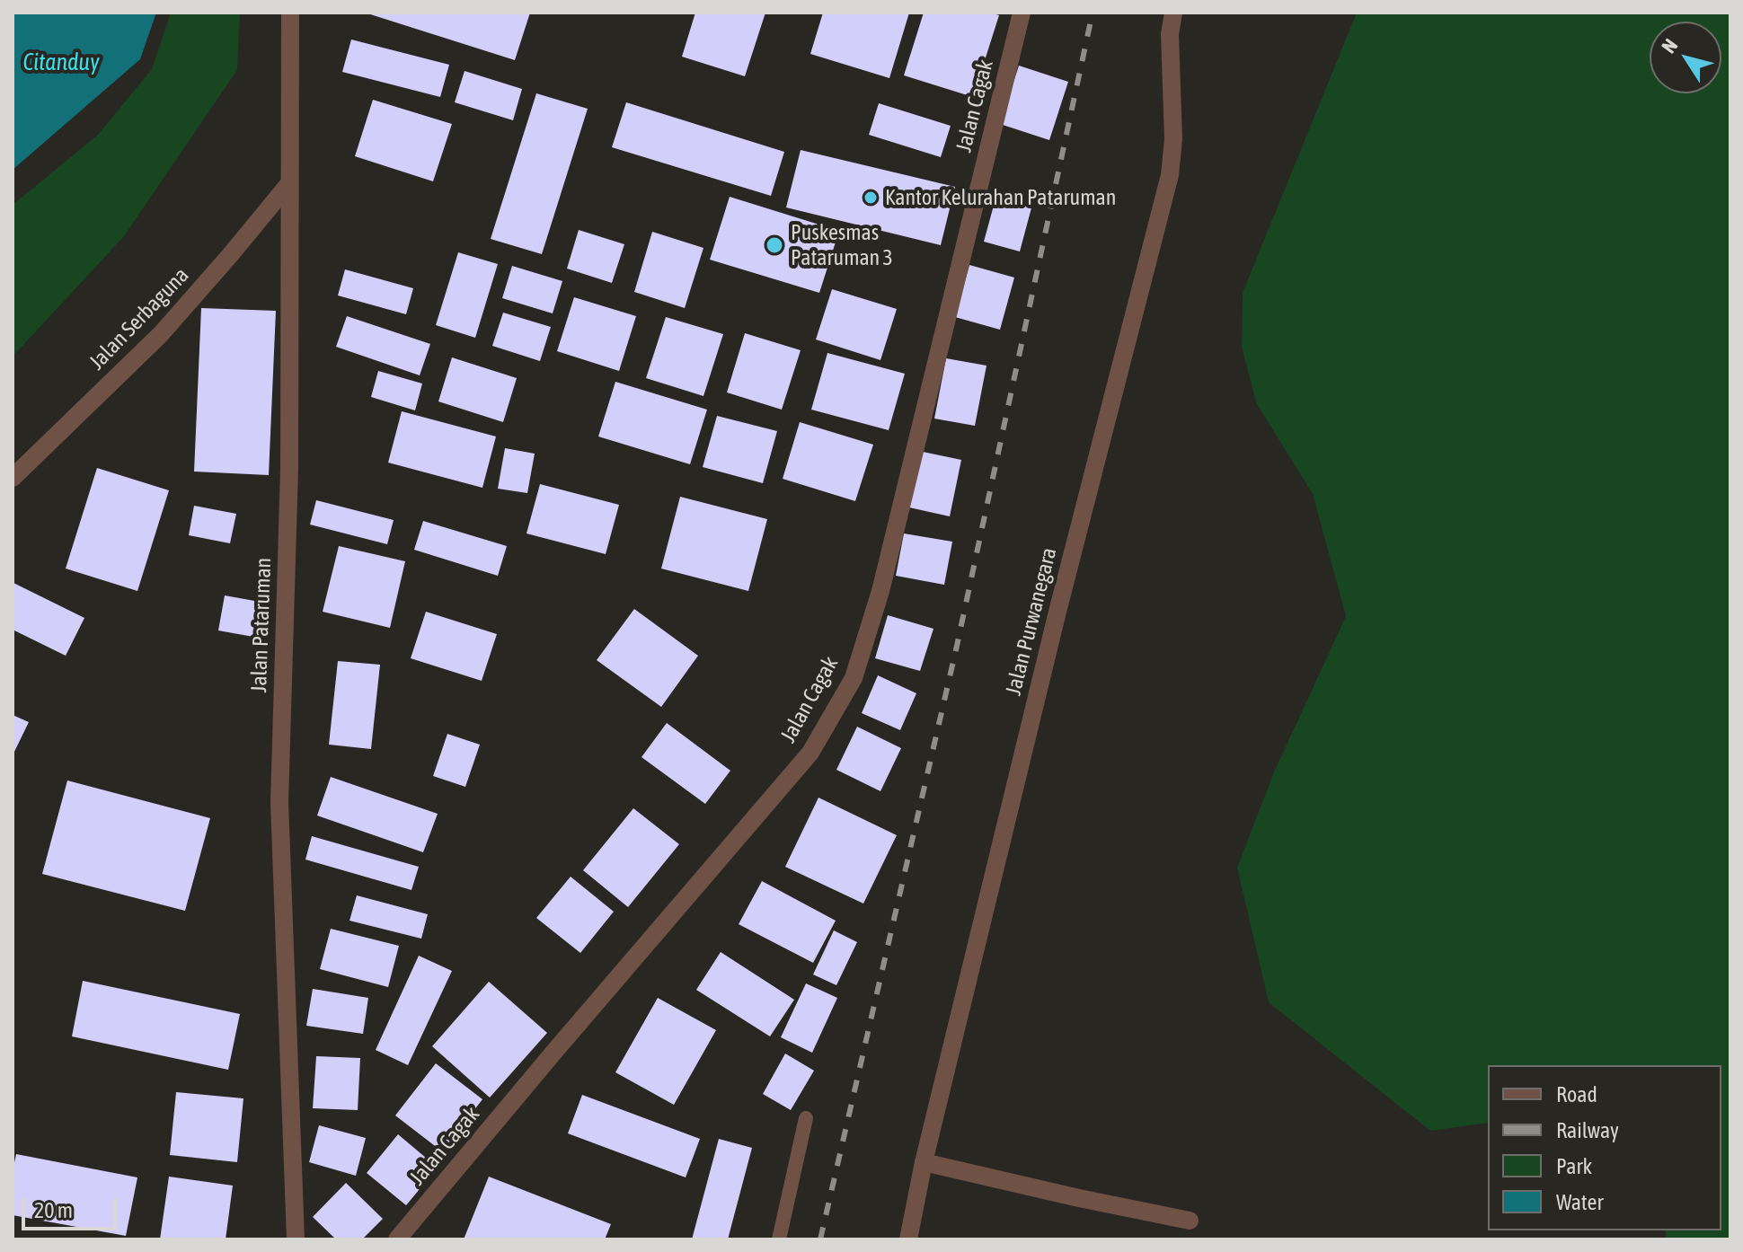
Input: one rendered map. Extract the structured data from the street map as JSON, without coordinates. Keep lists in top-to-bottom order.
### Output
{
  "streets": {
    "street": [
      "Jalan Cagak",
      "Jalan Serbaguna",
      "Jalan Purwanegara",
      "Jalan Pataruman"
    ]
  },
  "crossings": [
    ["Jalan Serbaguna", "Jalan Pataruman"]
  ],
  "water": ["Citanduy"],
  "places": ["Kantor Kelurahan Pataruman", "Puskesmas Pataruman 3"],
  "legend": [
    "Road",
    "Railway",
    "Park",
    "Water"
  ],
  "scale_bar": "20 m",
  "north": "top left"
}
